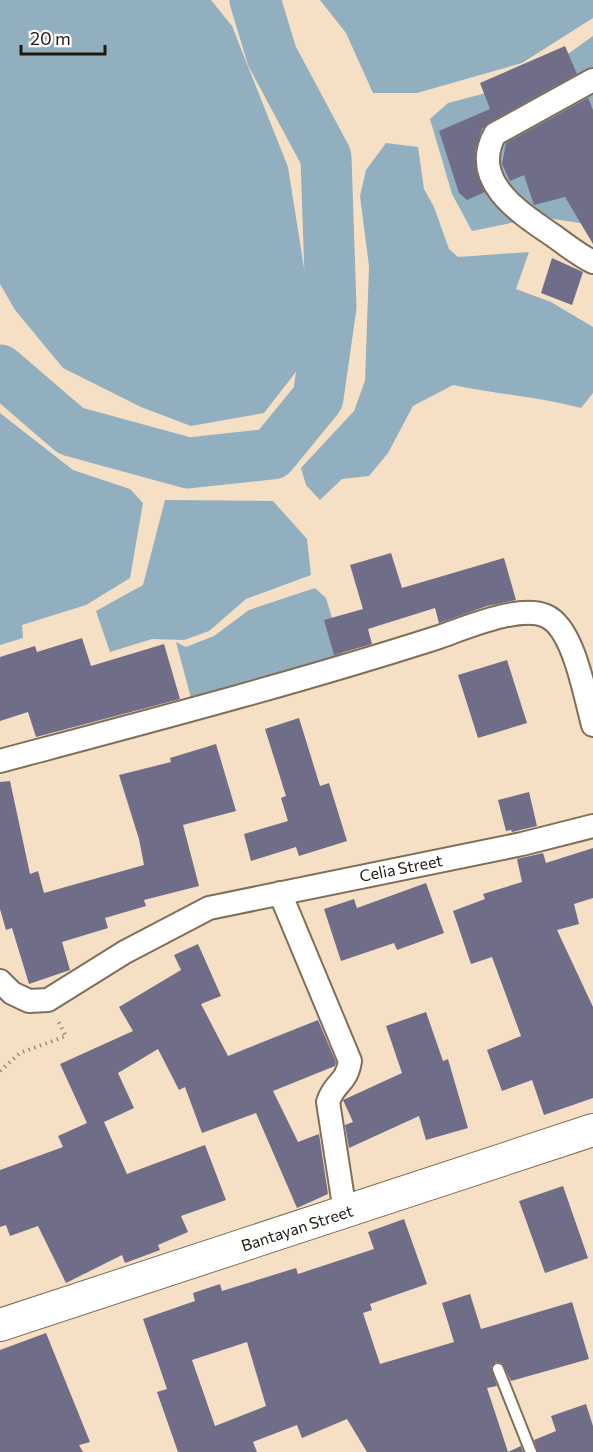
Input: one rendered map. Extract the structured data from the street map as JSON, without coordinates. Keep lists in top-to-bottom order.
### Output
{
  "streets": {
    "main road": ["Bantayan Street"],
    "street": ["Celia Street"]
  },
  "scale_bar": "20 m"
}
